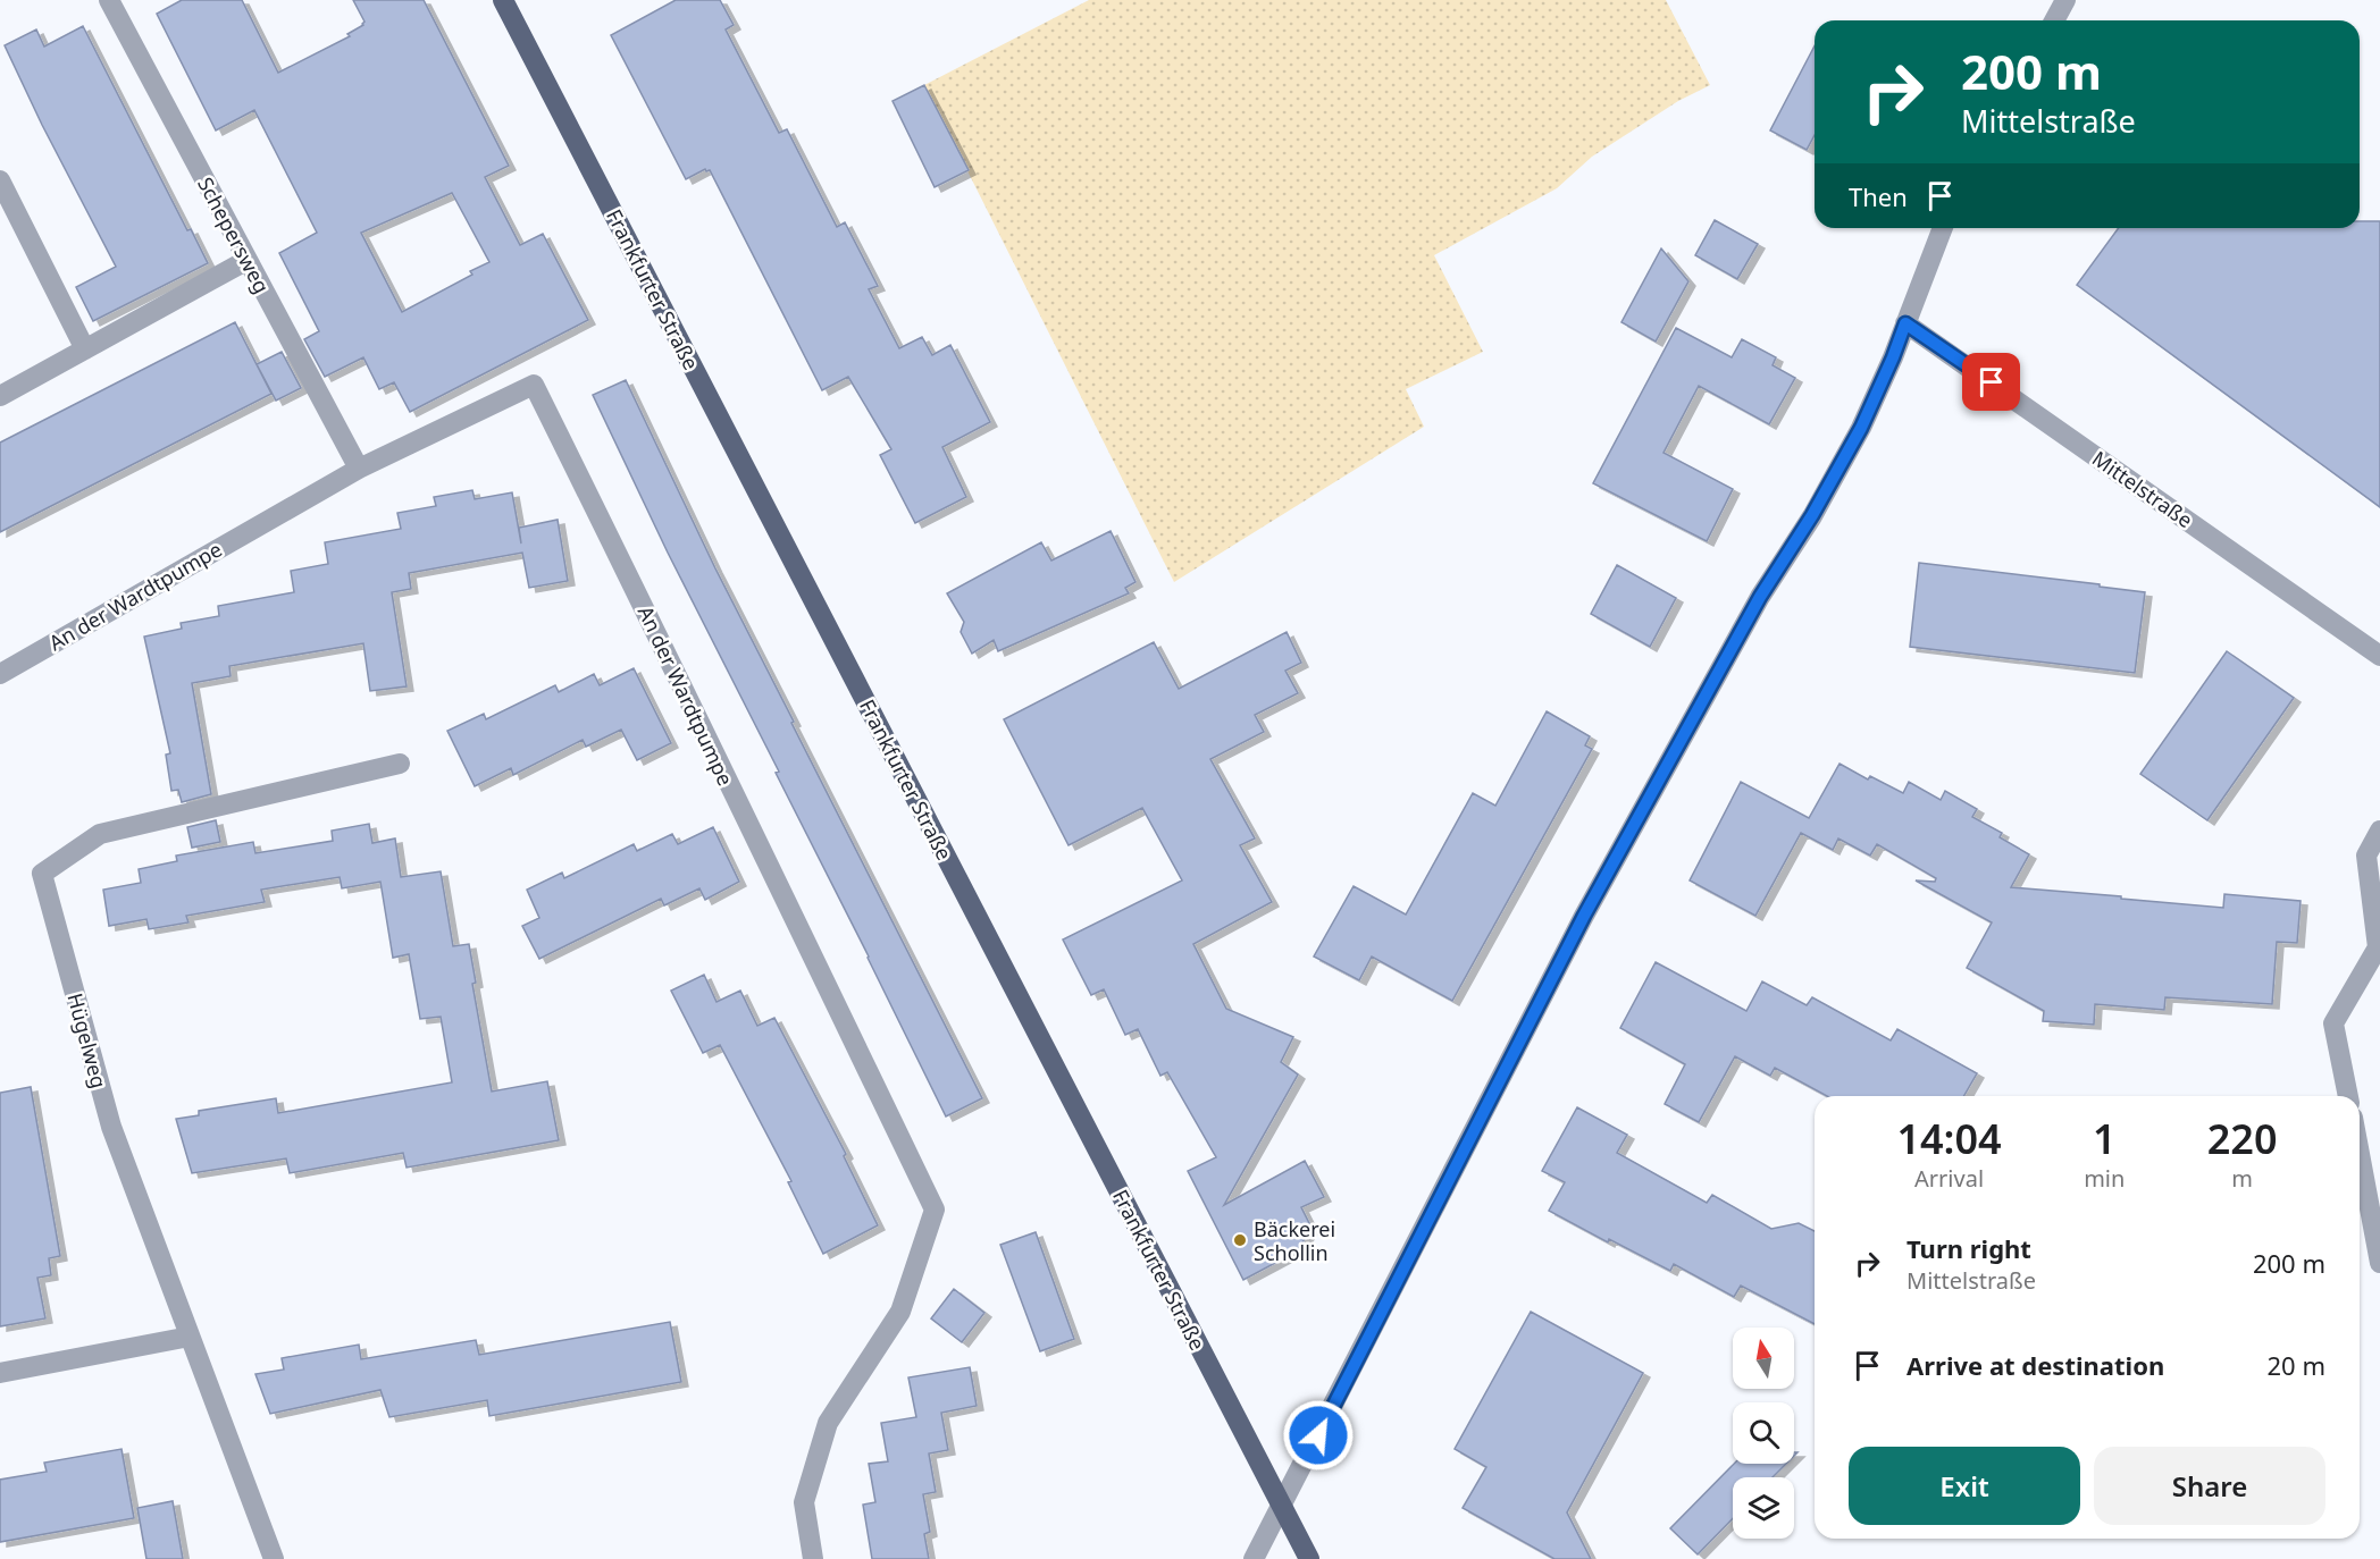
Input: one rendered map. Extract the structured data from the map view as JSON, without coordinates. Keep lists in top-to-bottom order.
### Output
{
  "streets": {
    "main road": ["Frankfurter Straße"],
    "street": [
      "Schepersweg",
      "Mittelstraße",
      "An der Wardtpumpe",
      "Hügelweg"
    ]
  },
  "crossings": [
    ["Schepersweg", "An der Wardtpumpe"]
  ],
  "places": ["Bäckerei Schollin"],
  "north": "top",
  "page": {
    "turn": ["200 m", "Mittelstraße"],
    "then": "Then",
    "eta": [
      "14:04",
      "Arrival",
      "1",
      "min",
      "220",
      "m"
    ],
    "list": [
      {
        "name": "Turn right",
        "note": "Mittelstraße",
        "value": "200 m"
      },
      {
        "name": "Arrive at destination",
        "value": "20 m"
      }
    ],
    "buttons": ["Exit", "Share"]
  }
}
